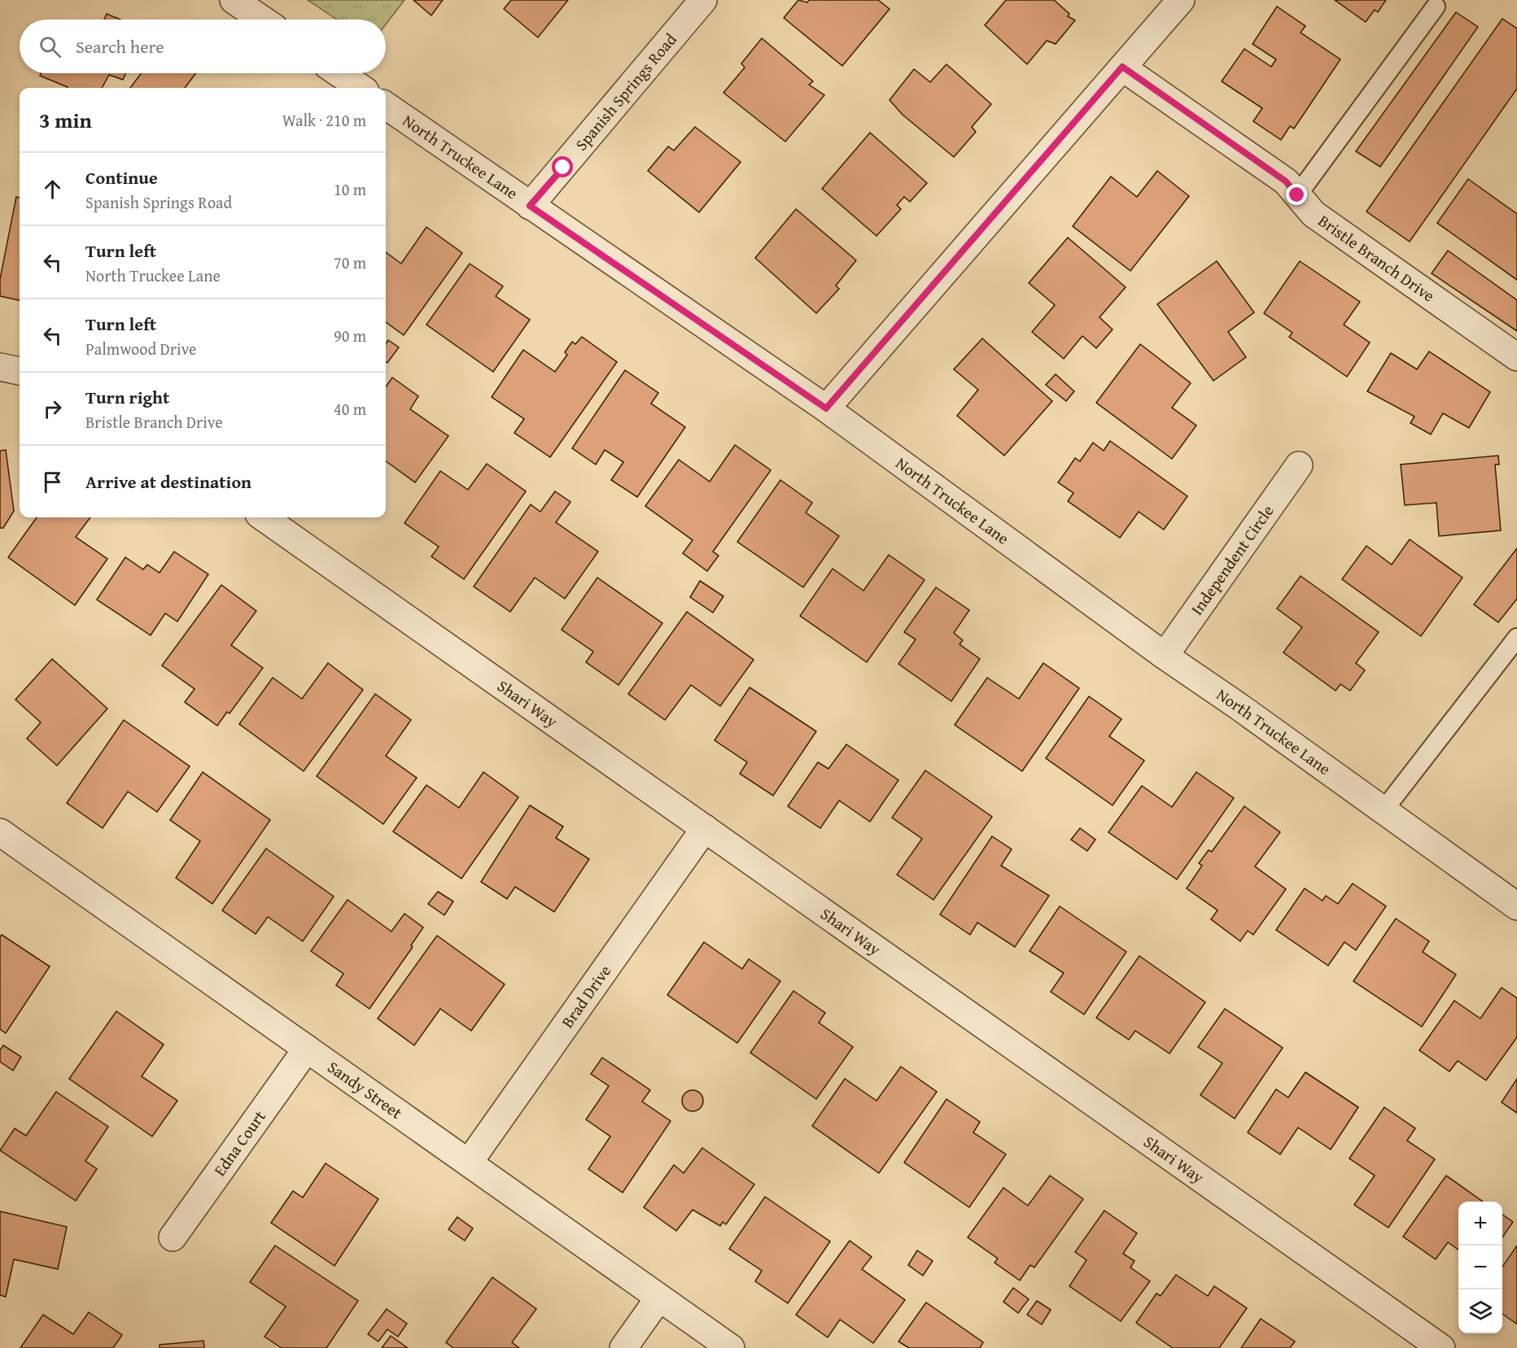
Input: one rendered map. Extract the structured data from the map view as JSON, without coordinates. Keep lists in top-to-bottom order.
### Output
{
  "streets": {
    "street": [
      "Spanish Springs Road",
      "North Truckee Lane",
      "Bristle Branch Drive",
      "Independent Circle",
      "Shari Way",
      "Brad Drive",
      "Sandy Street",
      "Edna Court"
    ]
  },
  "crossings": [
    ["Spanish Springs Road", "North Truckee Lane"],
    ["North Truckee Lane", "Independent Circle"],
    ["Shari Way", "Brad Drive"],
    ["Brad Drive", "Sandy Street"],
    ["Sandy Street", "Edna Court"]
  ],
  "page": {
    "search": "Search here",
    "heading": ["3 min", "Walk · 210 m"],
    "list": [
      ["Continue", "Spanish Springs Road", "10 m"],
      ["Turn left", "North Truckee Lane", "70 m"],
      ["Turn left", "Palmwood Drive", "90 m"],
      ["Turn right", "Bristle Branch Drive", "40 m"],
      "Arrive at destination"
    ],
    "map_buttons": ["+", "−"]
  }
}
